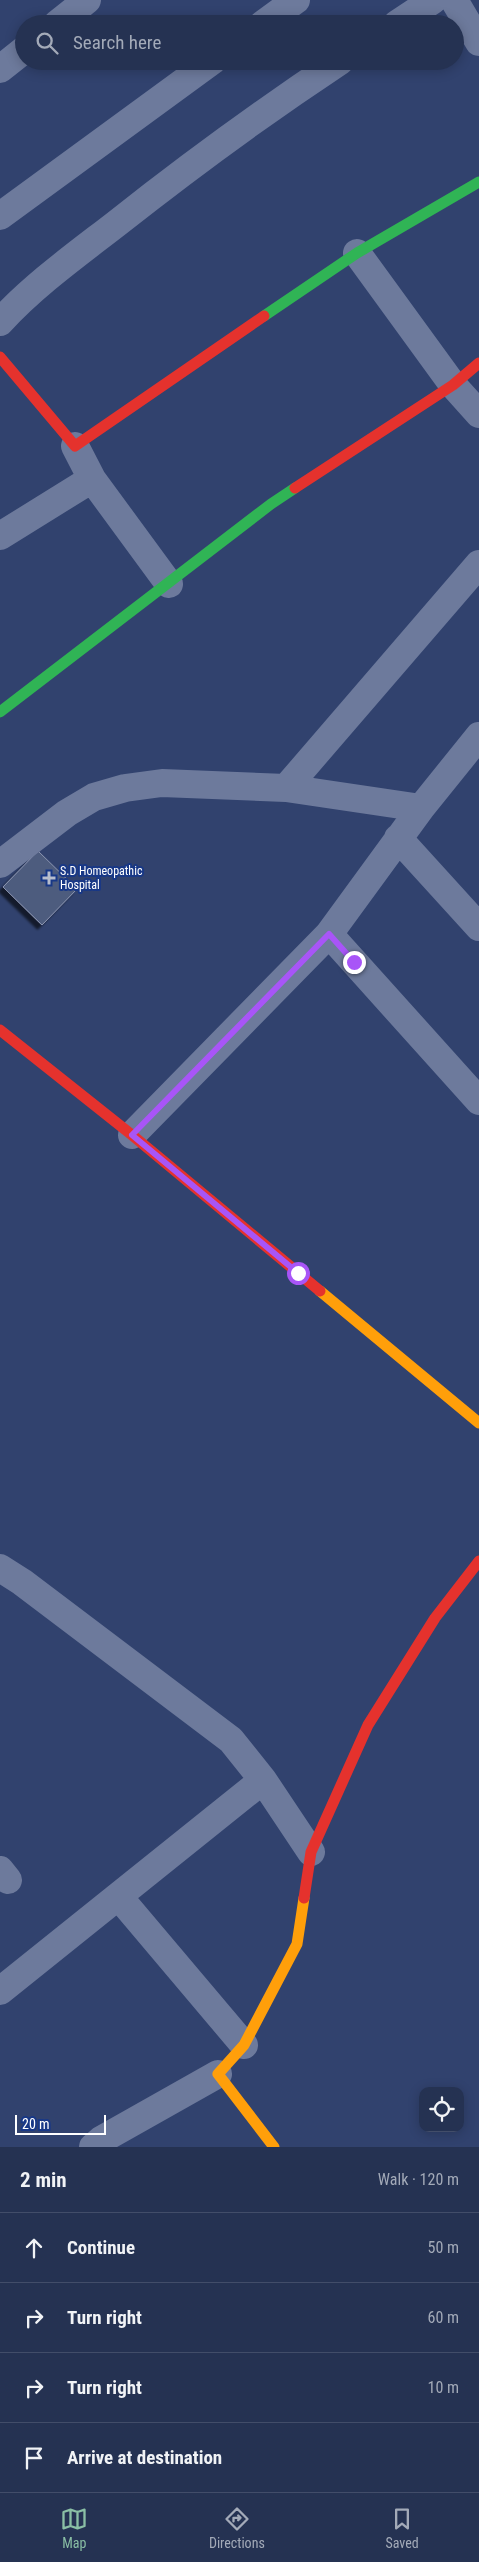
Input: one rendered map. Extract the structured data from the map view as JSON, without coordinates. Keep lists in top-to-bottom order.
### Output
{
  "places": {
    "health": ["S.D Homeopathic Hospital"]
  },
  "scale_bar": "20 m",
  "page": {
    "search": "Search here",
    "scale": "20 m",
    "heading": ["2 min", "Walk · 120 m"],
    "list": [
      ["Continue", "50 m"],
      ["Turn right", "60 m"],
      ["Turn right", "10 m"],
      "Arrive at destination"
    ],
    "nav": ["Map", "Directions", "Saved"]
  }
}
